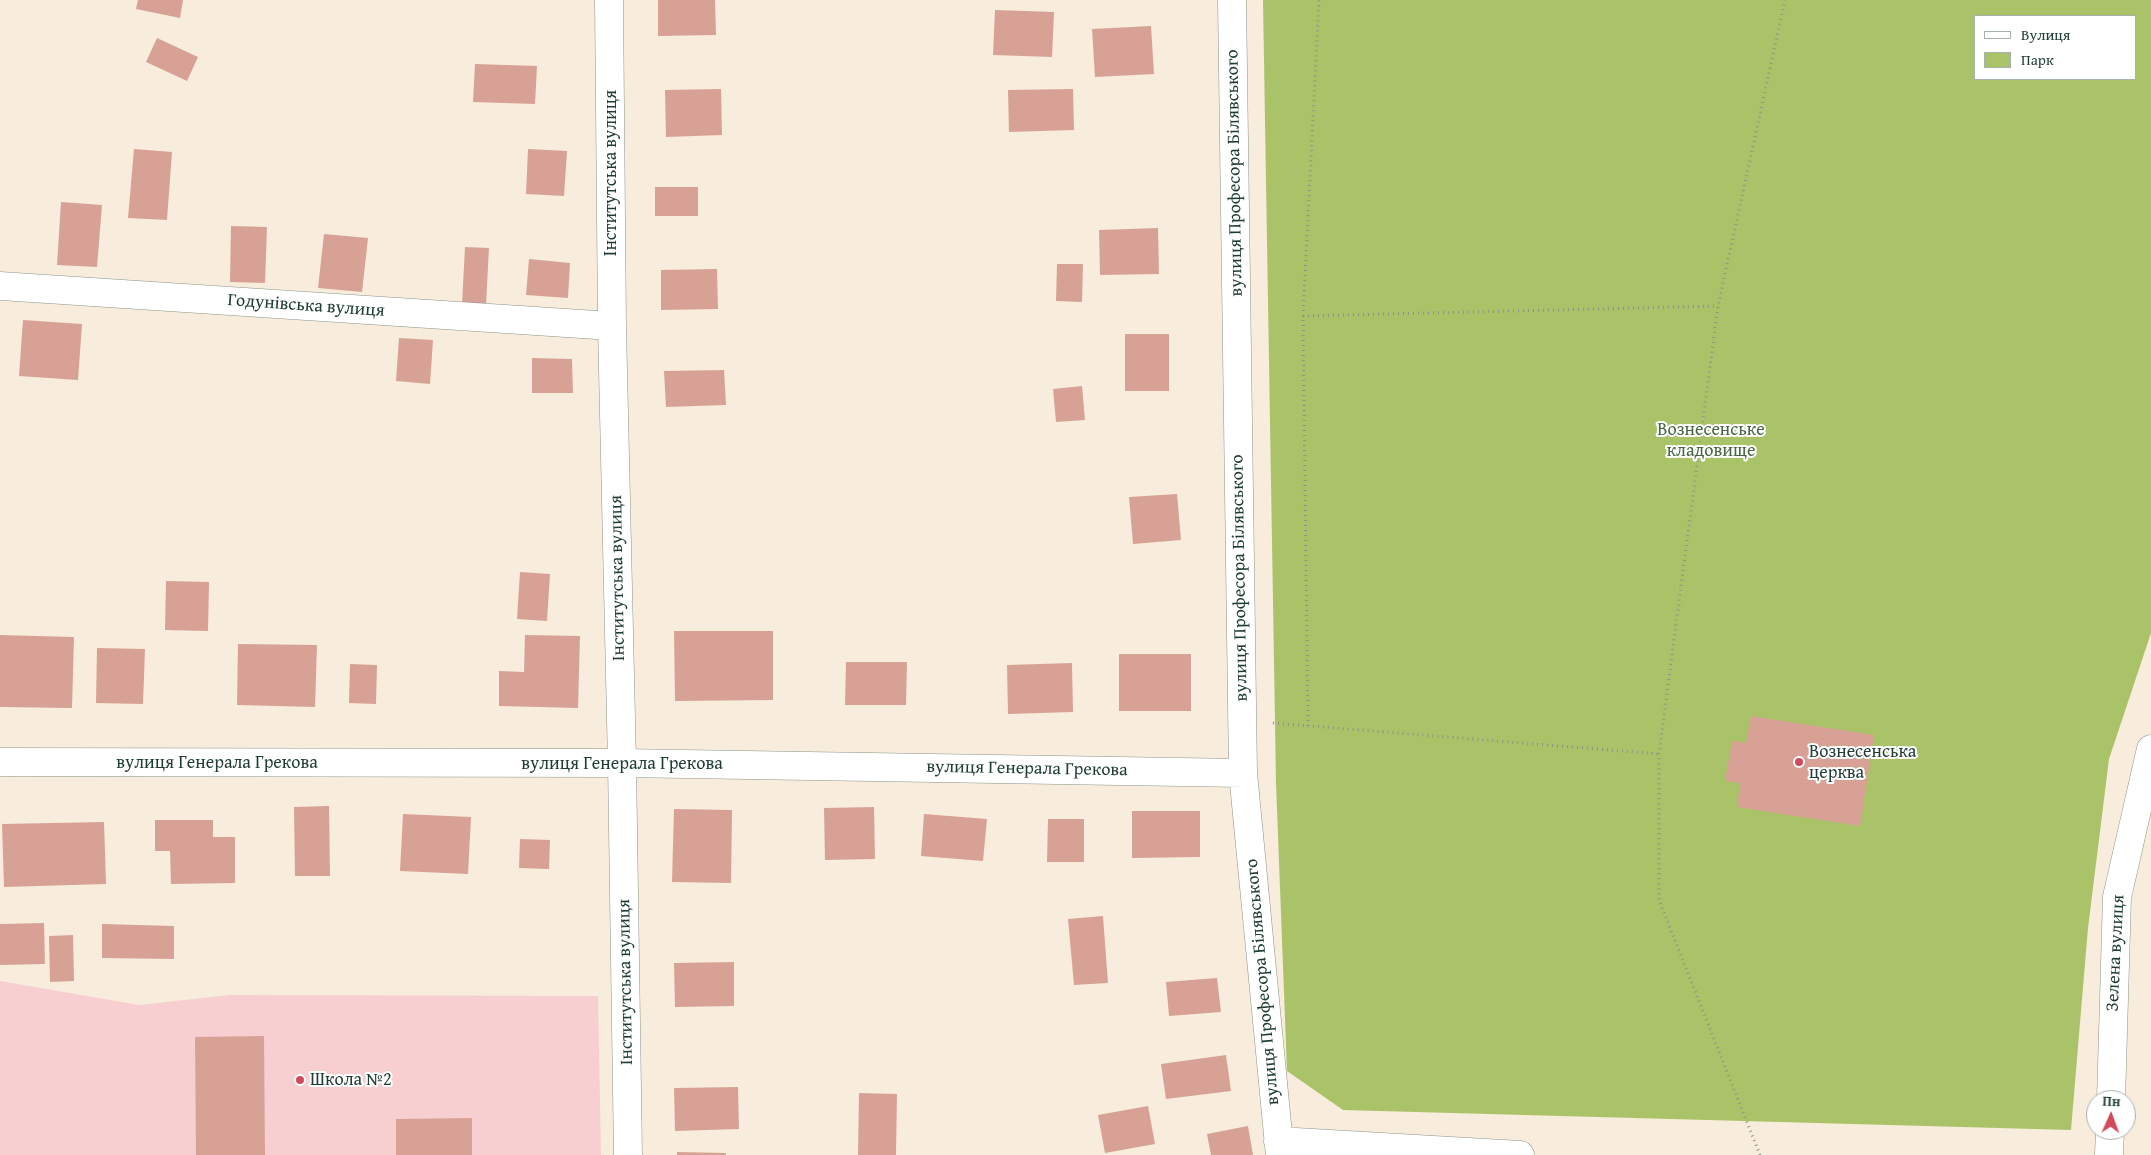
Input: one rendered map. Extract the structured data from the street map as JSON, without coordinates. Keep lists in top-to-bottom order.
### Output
{
  "streets": {
    "street": [
      "Інститутська вулиця",
      "вулиця Професора Білявського",
      "Годунівська вулиця",
      "вулиця Генерала Грекова",
      "Зелена вулиця"
    ]
  },
  "crossings": [
    ["Інститутська вулиця", "Годунівська вулиця"],
    ["Інститутська вулиця", "вулиця Генерала Грекова"],
    ["вулиця Професора Білявського", "вулиця Генерала Грекова"]
  ],
  "parks": ["Вознесенське кладовище"],
  "places": ["Вознесенська церква", "Школа №2"],
  "legend": ["Вулиця", "Парк"],
  "north": "top"
}
